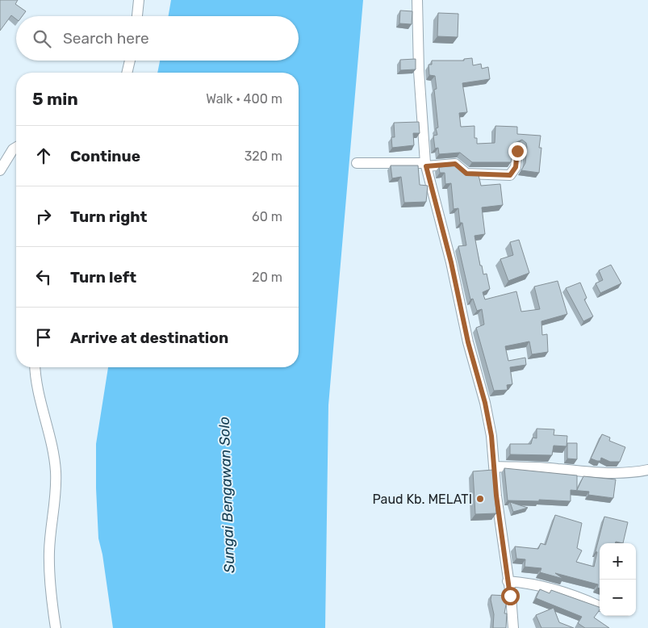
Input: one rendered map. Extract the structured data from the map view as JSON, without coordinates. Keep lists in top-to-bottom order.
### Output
{
  "water": ["Sungai Bengawan Solo"],
  "places": ["Paud Kb. MELATI"],
  "page": {
    "search": "Search here",
    "heading": ["5 min", "Walk · 400 m"],
    "list": [
      ["Continue", "320 m"],
      ["Turn right", "60 m"],
      ["Turn left", "20 m"],
      "Arrive at destination"
    ],
    "map_buttons": ["+", "−"]
  }
}
